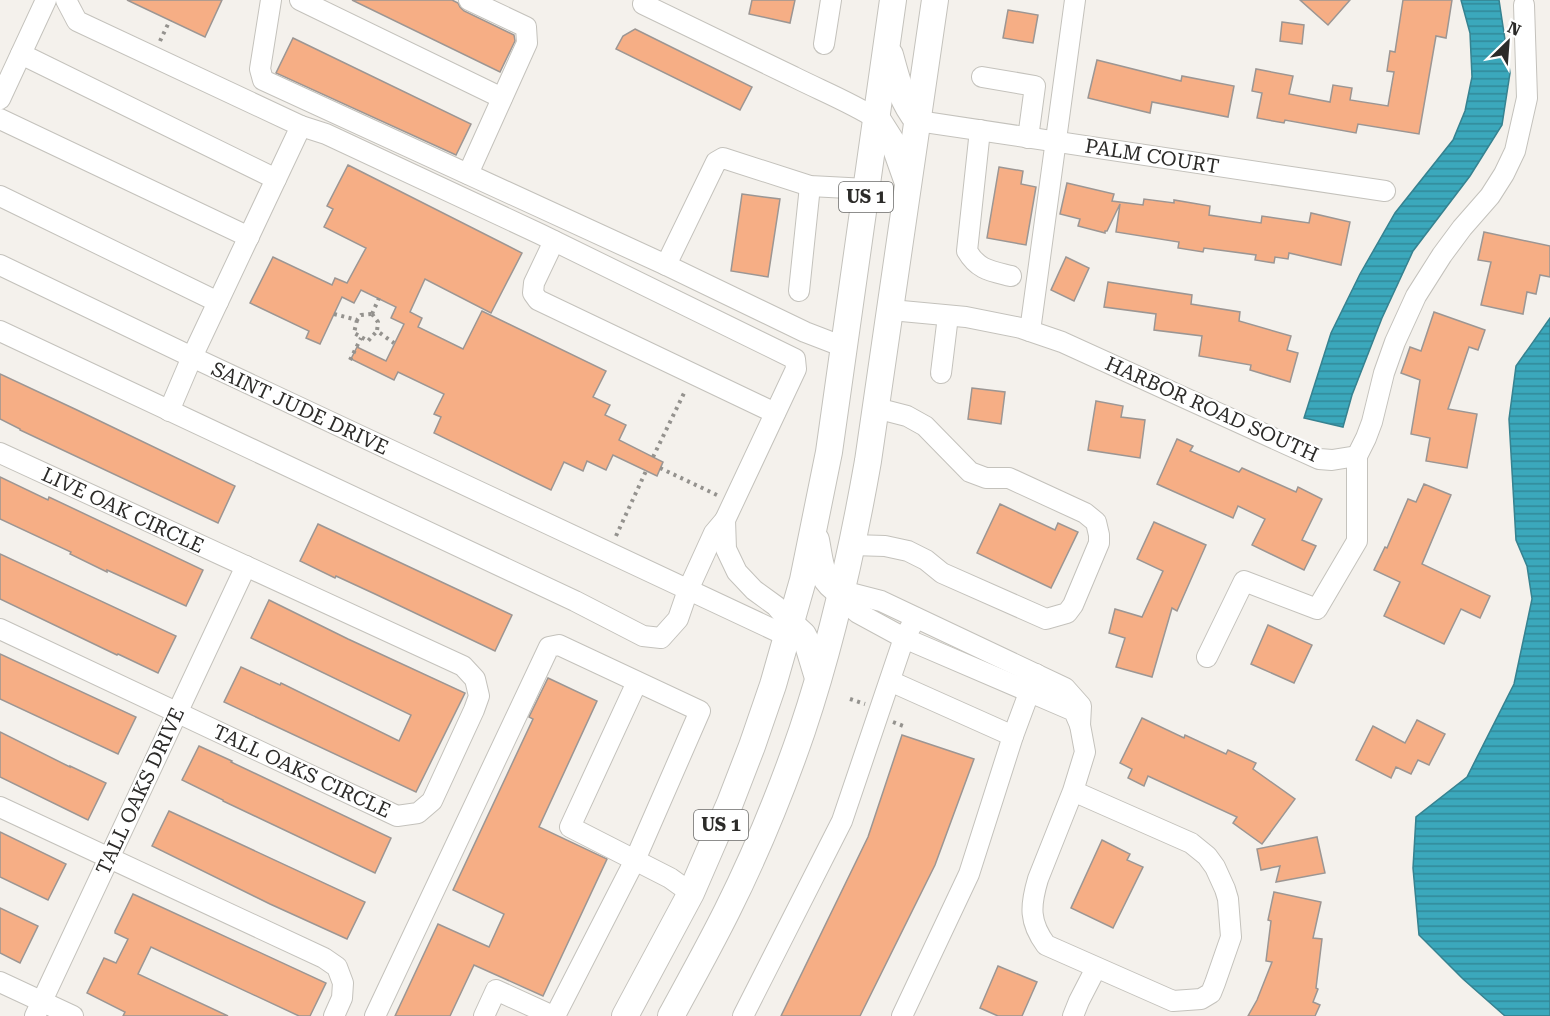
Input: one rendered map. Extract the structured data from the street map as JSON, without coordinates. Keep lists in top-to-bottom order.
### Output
{
  "streets": {
    "main road": ["US 1"],
    "street": [
      "PALM COURT",
      "SAINT JUDE DRIVE",
      "HARBOR ROAD SOUTH",
      "LIVE OAK CIRCLE",
      "TALL OAKS CIRCLE",
      "TALL OAKS DRIVE"
    ]
  },
  "crossings": [
    ["PALM COURT", "US 1"],
    ["US 1", "SAINT JUDE DRIVE"],
    ["US 1", "HARBOR ROAD SOUTH"],
    ["LIVE OAK CIRCLE", "TALL OAKS CIRCLE"],
    ["LIVE OAK CIRCLE", "TALL OAKS DRIVE"],
    ["TALL OAKS CIRCLE", "TALL OAKS DRIVE"]
  ],
  "north": "top right"
}
